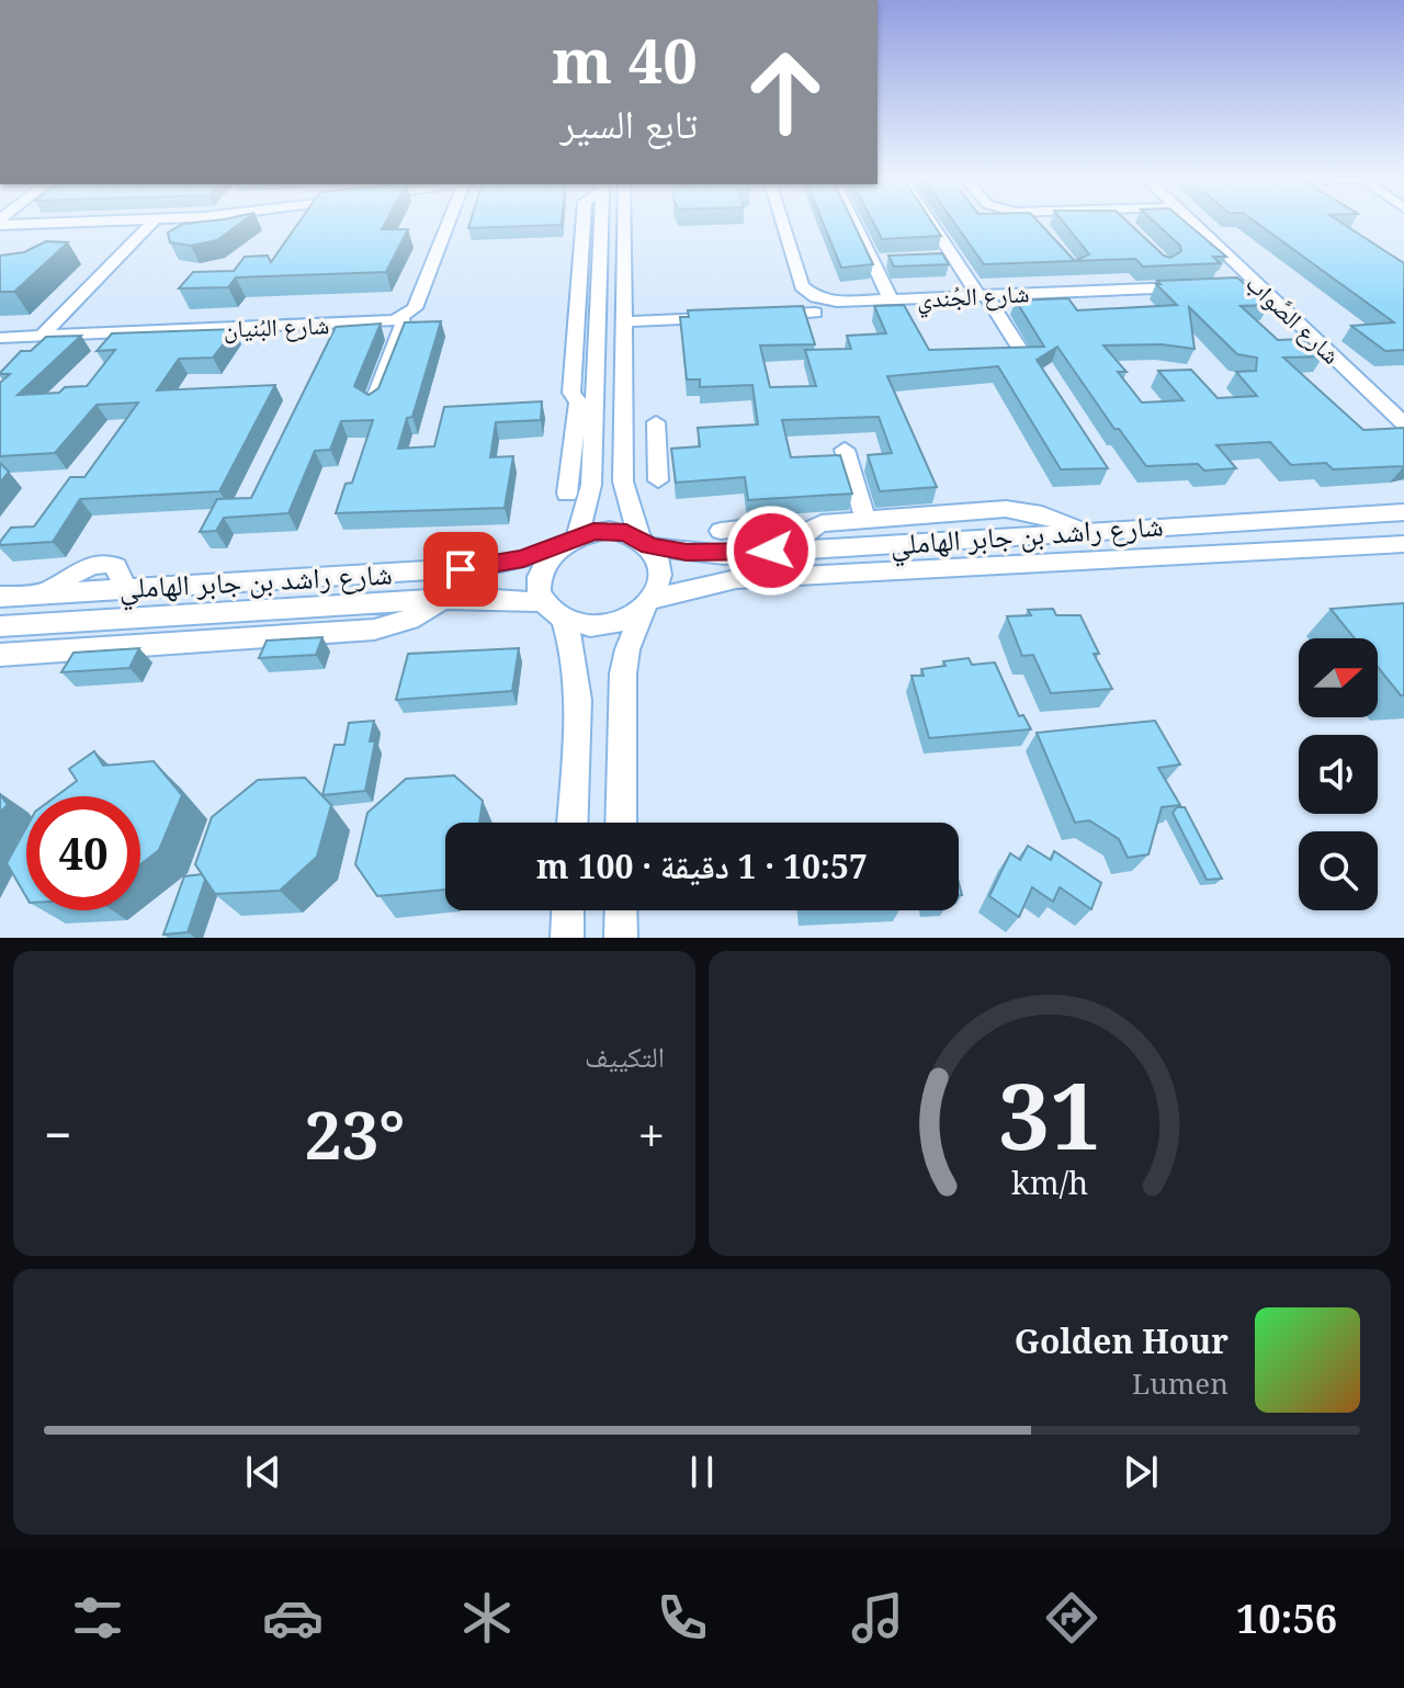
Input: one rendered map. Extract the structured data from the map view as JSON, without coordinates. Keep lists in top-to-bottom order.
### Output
{
  "streets": {
    "street": [
      "شارع الجُندي",
      "شارع الصَّواب",
      "شارع البُنيان",
      "شارع راشد بن جابر الهاملي"
    ]
  },
  "crossings": [
    ["شارع الجُندي", "شارع الصَّواب"]
  ],
  "north": "right",
  "page": {
    "turn": ["40 m", "تابع السير"],
    "limit": "40",
    "trip": "10:57 · 1 دقيقة · 100 m",
    "tile": "التكييف",
    "heat": ["−", "23°", "+"],
    "song": ["Golden Hour", "Lumen"],
    "tabs": "10:56",
    "gauge": ["31", "km/h"]
  }
}
